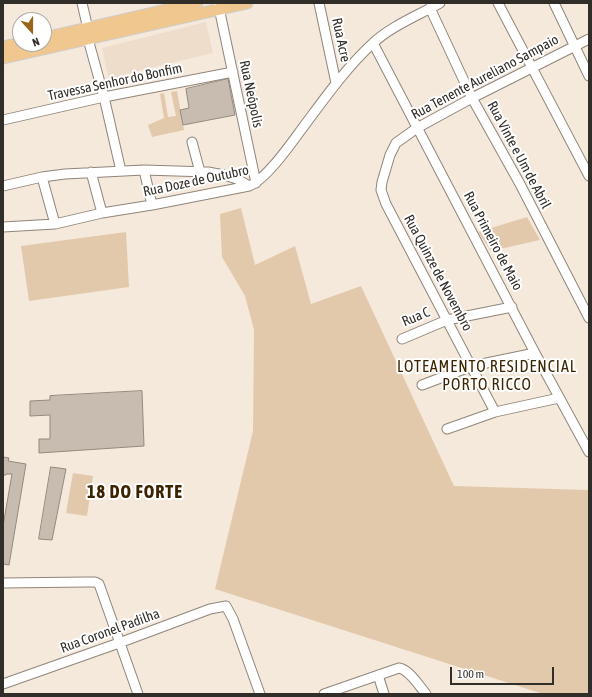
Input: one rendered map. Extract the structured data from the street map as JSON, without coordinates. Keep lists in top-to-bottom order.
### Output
{
  "streets": {
    "street": [
      "Rua Acre",
      "Rua Tenente Aureliano Sampaio",
      "Travessa Senhor do Bonfim",
      "Rua Neópolis",
      "Rua Vinte e Um de Abril",
      "Rua Doze de Outubro",
      "Rua Primeiro de Maio",
      "Rua Quinze de Novembro",
      "Rua C",
      "Rua Coronel Padilha"
    ]
  },
  "crossings": [
    ["Rua Acre", "Rua Doze de Outubro"],
    ["Rua Tenente Aureliano Sampaio", "Rua Vinte e Um de Abril"],
    ["Rua Tenente Aureliano Sampaio", "Rua Primeiro de Maio"],
    ["Rua Tenente Aureliano Sampaio", "Rua Quinze de Novembro"],
    ["Travessa Senhor do Bonfim", "Rua Neópolis"],
    ["Rua Neópolis", "Rua Doze de Outubro"],
    ["Rua Vinte e Um de Abril", "Rua Doze de Outubro"],
    ["Rua Doze de Outubro", "Rua Primeiro de Maio"],
    ["Rua Primeiro de Maio", "Rua C"],
    ["Rua Quinze de Novembro", "Rua C"]
  ],
  "districts": ["LOTEAMENTO RESIDENCIAL PORTO RICCO", "18 DO FORTE"],
  "scale_bar": "100 m",
  "north": "bottom"
}
